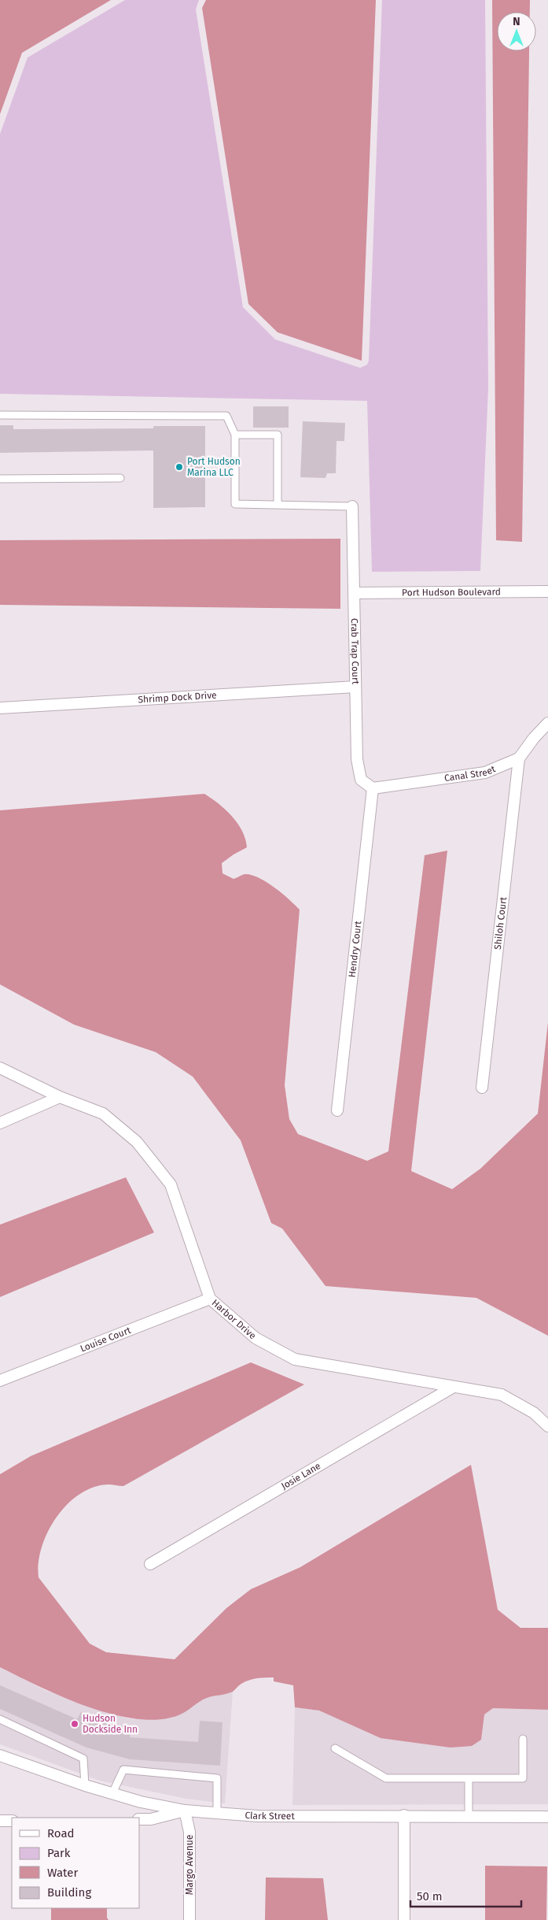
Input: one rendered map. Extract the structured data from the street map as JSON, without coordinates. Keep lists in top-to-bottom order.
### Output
{
  "streets": {
    "street": [
      "Port Hudson Boulevard",
      "Crab Trap Court",
      "Shrimp Dock Drive",
      "Canal Street",
      "Shiloh Court",
      "Hendry Court",
      "Harbor Drive",
      "Louise Court",
      "Josie Lane",
      "Clark Street",
      "Margo Avenue"
    ]
  },
  "crossings": [
    ["Port Hudson Boulevard", "Crab Trap Court"],
    ["Crab Trap Court", "Shrimp Dock Drive"],
    ["Crab Trap Court", "Canal Street"],
    ["Crab Trap Court", "Hendry Court"],
    ["Canal Street", "Shiloh Court"],
    ["Canal Street", "Hendry Court"],
    ["Harbor Drive", "Louise Court"],
    ["Harbor Drive", "Josie Lane"],
    ["Clark Street", "Margo Avenue"]
  ],
  "places": ["Port Hudson Marina LLC", "Hudson Dockside Inn"],
  "legend": [
    "Road",
    "Park",
    "Water",
    "Building"
  ],
  "scale_bar": "50 m",
  "north": "top"
}
